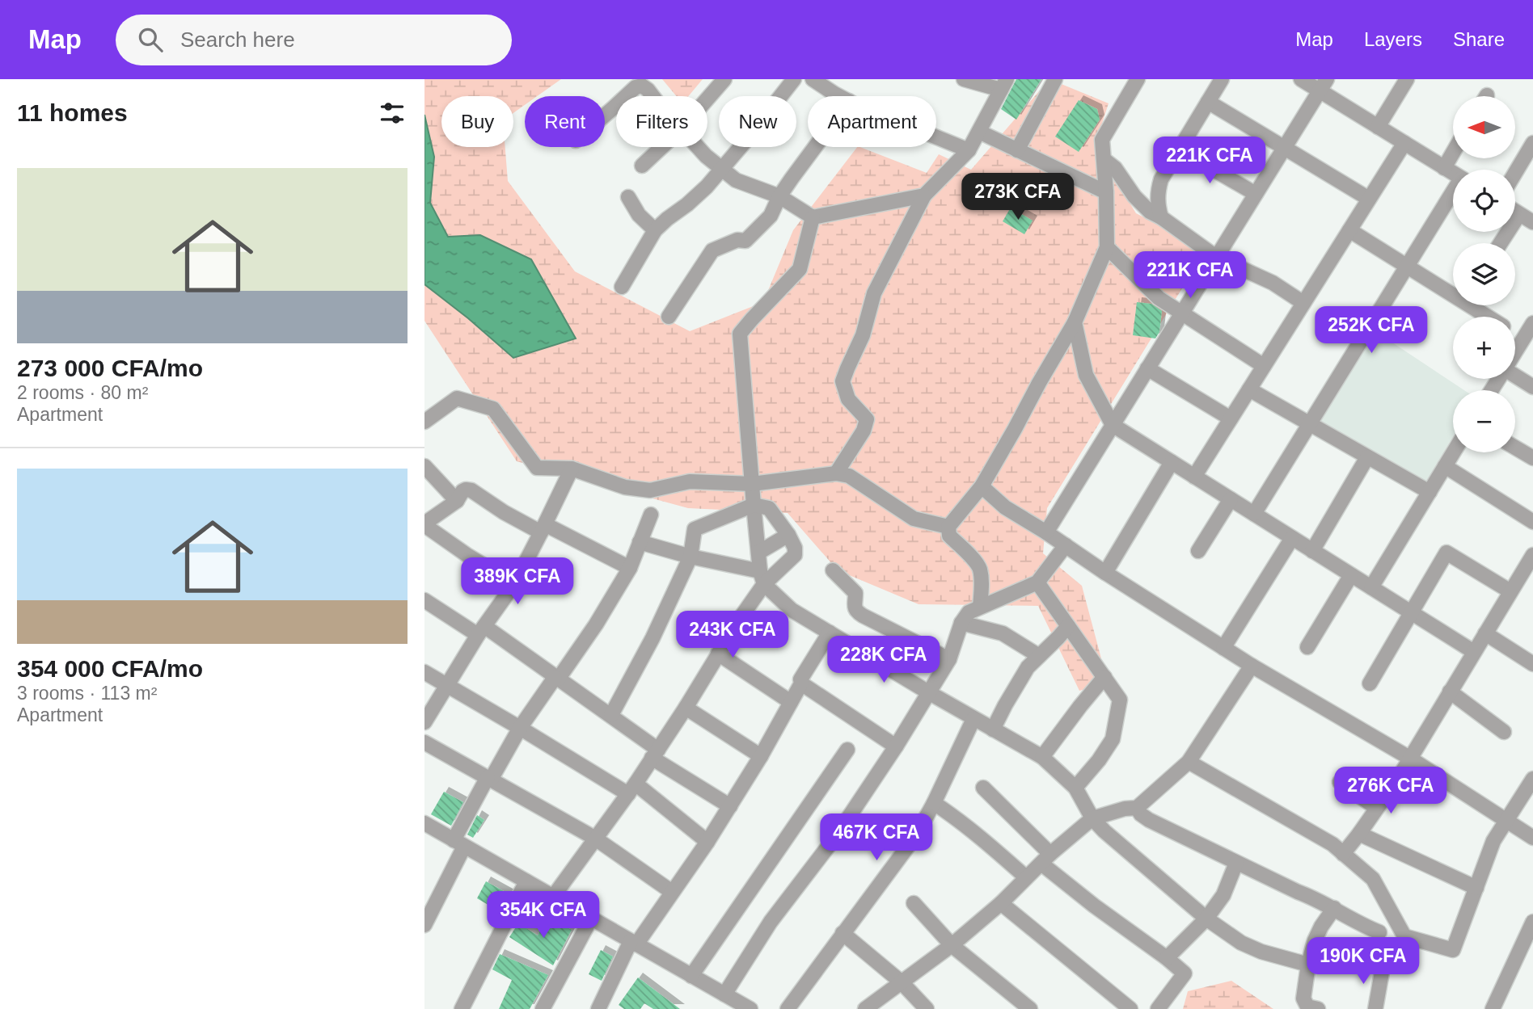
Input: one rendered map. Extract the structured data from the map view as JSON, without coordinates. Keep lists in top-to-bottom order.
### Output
{
  "north": "left",
  "page": {
    "header": "Map",
    "search": "Search here",
    "nav": ["Map", "Layers", "Share"],
    "heading": "11 homes",
    "map_buttons": ["+", "−"],
    "chip": [
      "Buy",
      "Rent",
      "Filters",
      "New",
      "Apartment"
    ],
    "price": [
      "221K CFA",
      "273K CFA",
      "221K CFA",
      "252K CFA",
      "389K CFA",
      "243K CFA",
      "228K CFA",
      "276K CFA",
      "467K CFA",
      "354K CFA",
      "190K CFA"
    ],
    "list": [
      {
        "name": "273 000 CFA/mo",
        "note": "2 rooms · 80 m² · Apartment"
      },
      {
        "name": "354 000 CFA/mo",
        "note": "3 rooms · 113 m² · Apartment"
      }
    ]
  }
}
